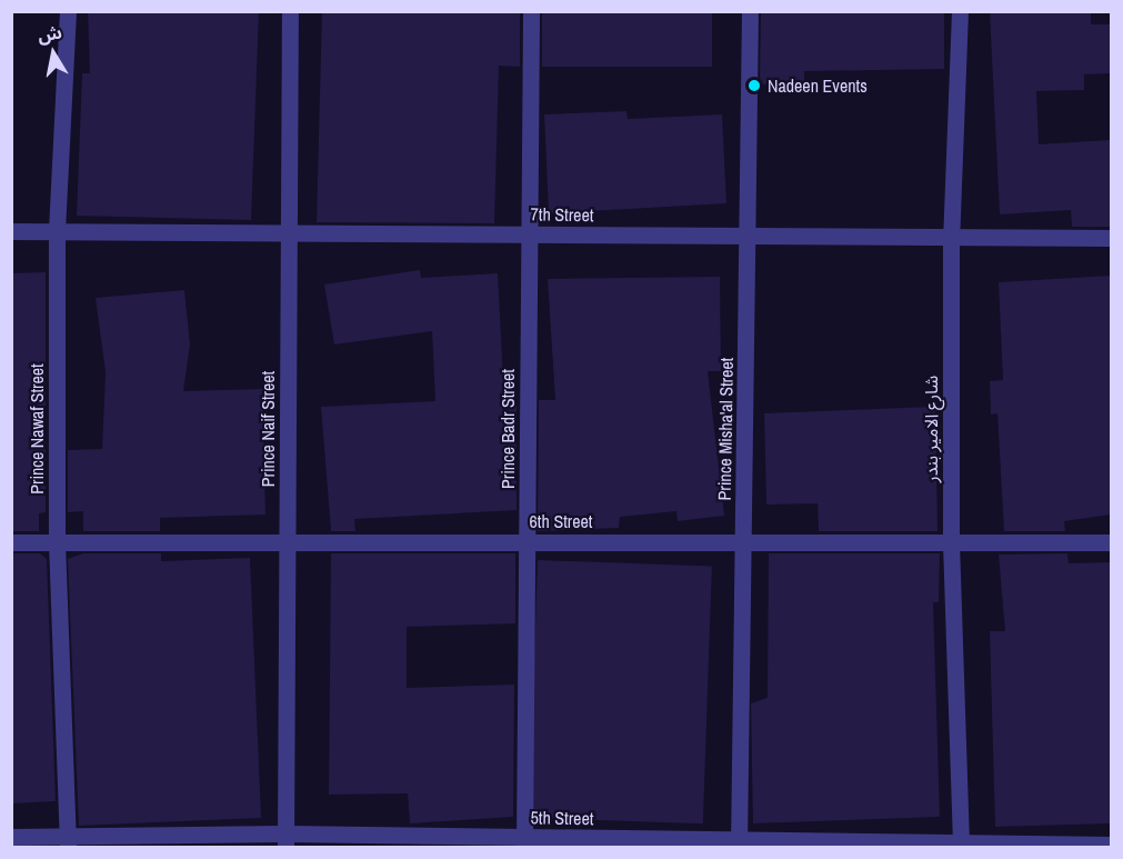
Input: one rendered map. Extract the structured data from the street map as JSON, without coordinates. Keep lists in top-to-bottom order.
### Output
{
  "streets": {
    "street": [
      "7th Street",
      "Prince Nawaf Street",
      "Prince Naif Street",
      "Prince Badr Street",
      "Prince Misha'al Street",
      "شارع الامير بندر",
      "6th Street",
      "5th Street"
    ]
  },
  "crossings": [
    ["7th Street", "Prince Nawaf Street"],
    ["7th Street", "Prince Naif Street"],
    ["7th Street", "Prince Badr Street"],
    ["7th Street", "Prince Misha'al Street"],
    ["7th Street", "شارع الامير بندر"],
    ["Prince Nawaf Street", "6th Street"],
    ["Prince Nawaf Street", "5th Street"],
    ["Prince Naif Street", "6th Street"],
    ["Prince Naif Street", "5th Street"],
    ["Prince Badr Street", "6th Street"],
    ["Prince Badr Street", "5th Street"],
    ["Prince Misha'al Street", "6th Street"],
    ["Prince Misha'al Street", "5th Street"],
    ["شارع الامير بندر", "6th Street"],
    ["شارع الامير بندر", "5th Street"]
  ],
  "places": ["Nadeen Events"],
  "north": "top"
}
